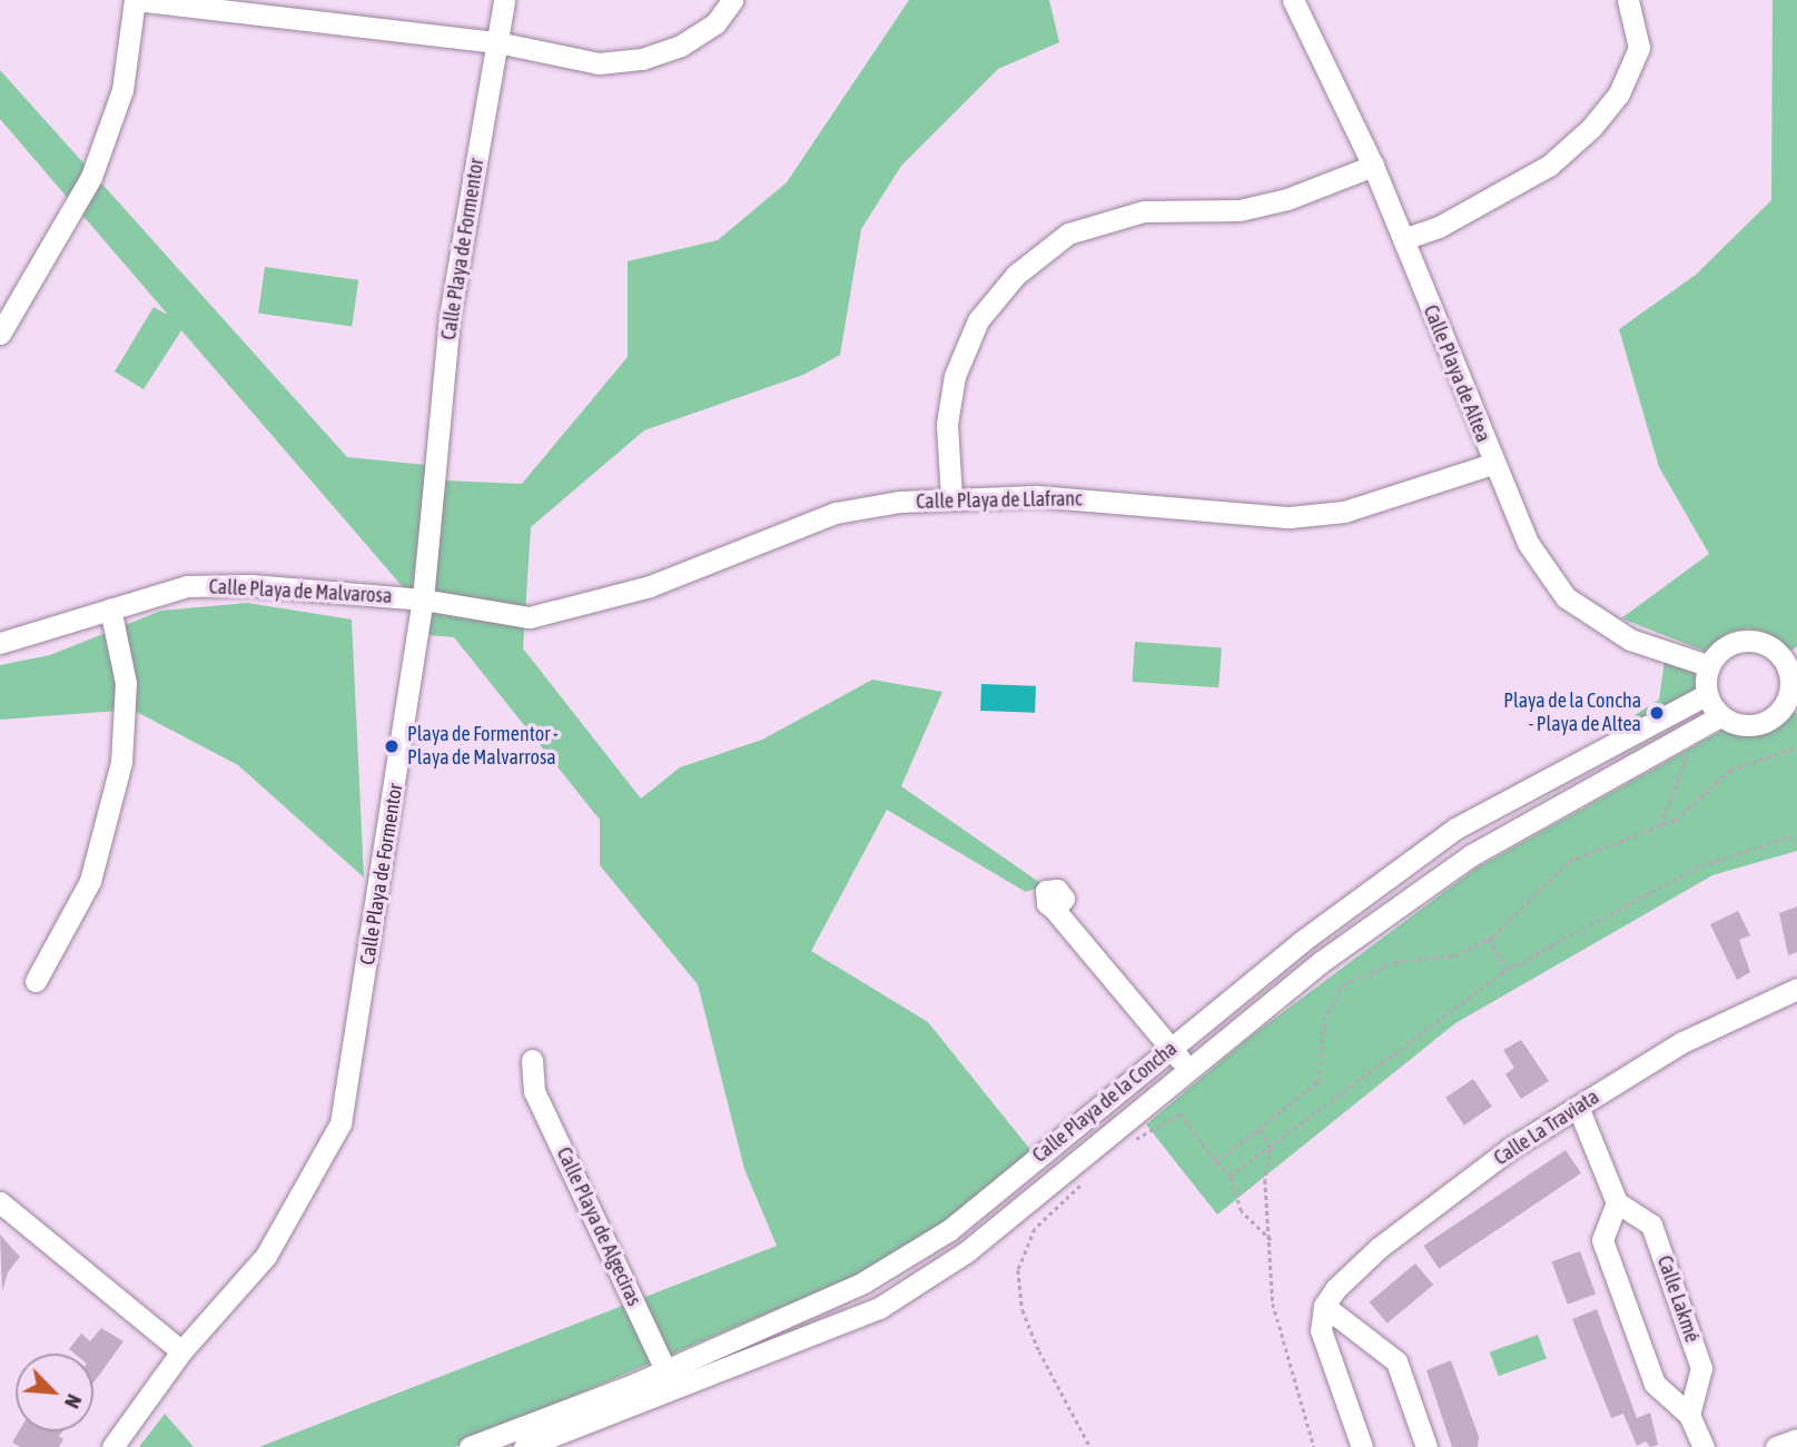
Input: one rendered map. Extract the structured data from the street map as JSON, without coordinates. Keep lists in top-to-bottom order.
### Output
{
  "streets": {
    "street": [
      "Calle Playa de Formentor",
      "Calle Playa de Altea",
      "Calle Playa de Llafranc",
      "Calle Playa de Malvarosa",
      "Calle Playa de la Concha",
      "Calle La Traviata",
      "Calle Playa de Algeciras",
      "Calle Lakmé"
    ]
  },
  "crossings": [
    ["Calle Playa de Formentor", "Calle Playa de Llafranc"],
    ["Calle Playa de Formentor", "Calle Playa de Malvarosa"],
    ["Calle Playa de Altea", "Calle Playa de Llafranc"],
    ["Calle Playa de Altea", "Calle Playa de la Concha"],
    ["Calle Playa de Llafranc", "Calle Playa de Malvarosa"],
    ["Calle Playa de la Concha", "Calle Playa de Algeciras"]
  ],
  "places": ["Playa de la Concha - Playa de Altea", "Playa de Formentor - Playa de Malvarrosa"],
  "north": "bottom right"
}
